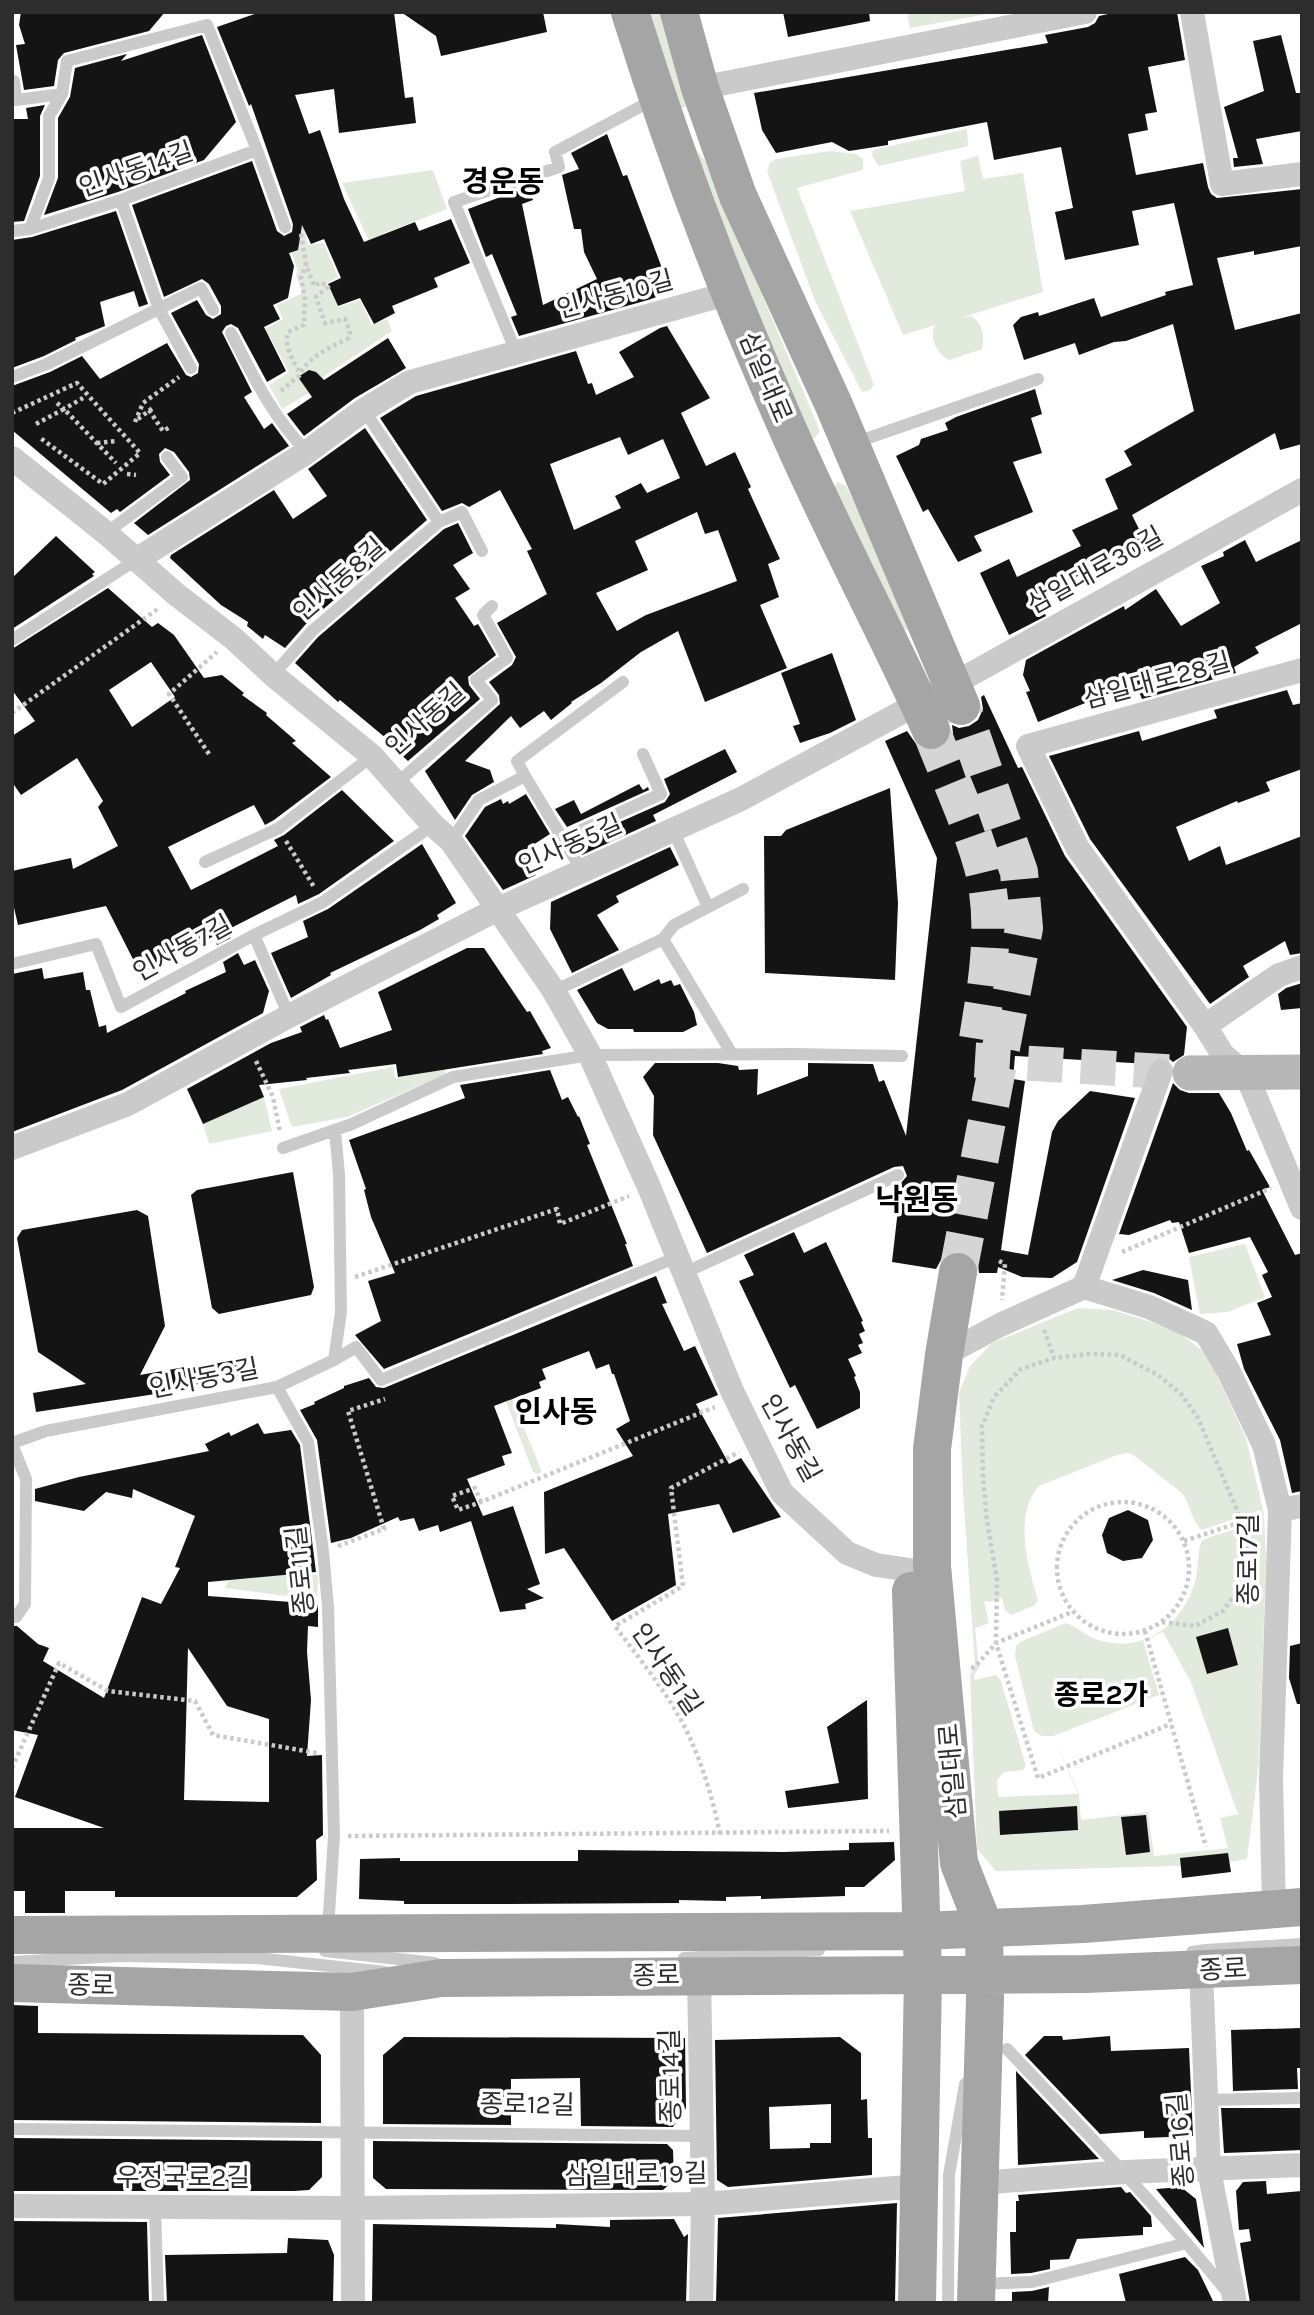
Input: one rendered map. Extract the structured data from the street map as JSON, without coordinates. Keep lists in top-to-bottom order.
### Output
{
  "streets": {
    "main road": ["삼일대로", "종로"],
    "street": [
      "인사동10길",
      "삼일대로30길",
      "삼일대로28길",
      "인사동길",
      "인사동5길",
      "종로17길",
      "종로14길",
      "종로16길",
      "삼일대로19길",
      "우정국로2길"
    ],
    "lane": [
      "인사동14길",
      "인사동8길",
      "인사동7길",
      "인사동3길",
      "종로11길",
      "종로12길"
    ],
    "path": ["인사동1길"]
  },
  "crossings": [
    ["인사동10길", "삼일대로"],
    ["인사동10길", "인사동길"],
    ["삼일대로", "삼일대로30길"],
    ["삼일대로", "인사동길"],
    ["삼일대로", "인사동5길"],
    ["삼일대로", "종로11길"],
    ["삼일대로", "인사동1길"],
    ["삼일대로", "종로"],
    ["삼일대로", "삼일대로19길"],
    ["삼일대로30길", "인사동5길"],
    ["인사동8길", "인사동길"],
    ["인사동길", "인사동5길"],
    ["인사동길", "인사동7길"],
    ["인사동길", "인사동1길"],
    ["인사동5길", "인사동7길"],
    ["인사동3길", "종로11길"],
    ["종로17길", "종로"],
    ["종로11길", "종로"],
    ["종로", "종로14길"],
    ["종로", "종로16길"],
    ["종로14길", "종로12길"],
    ["종로14길", "삼일대로19길"],
    ["삼일대로19길", "우정국로2길"]
  ],
  "districts": [
    "경운동",
    "낙원동",
    "인사동",
    "종로2가"
  ]
}
